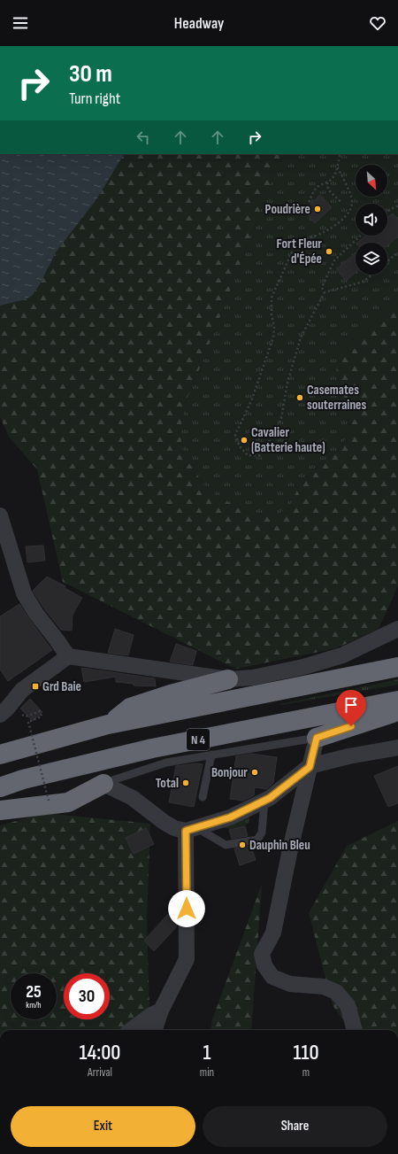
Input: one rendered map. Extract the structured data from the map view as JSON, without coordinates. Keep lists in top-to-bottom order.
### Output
{
  "streets": {
    "highway": ["N 4"]
  },
  "places": {
    "other": [
      "Poudrière",
      "Fort Fleur d'Épée",
      "Casemates souterraines",
      "Cavalier (Batterie haute)",
      "Bonjour",
      "Total",
      "Dauphin Bleu"
    ],
    "transit": ["Grd Baie"]
  },
  "north": "bottom right",
  "page": {
    "header": "Headway",
    "turn": ["30 m", "Turn right"],
    "speed": "25 km/h",
    "limit": "30",
    "eta": [
      "14:00",
      "Arrival",
      "1",
      "min",
      "110",
      "m"
    ],
    "buttons": ["Exit", "Share"]
  }
}
